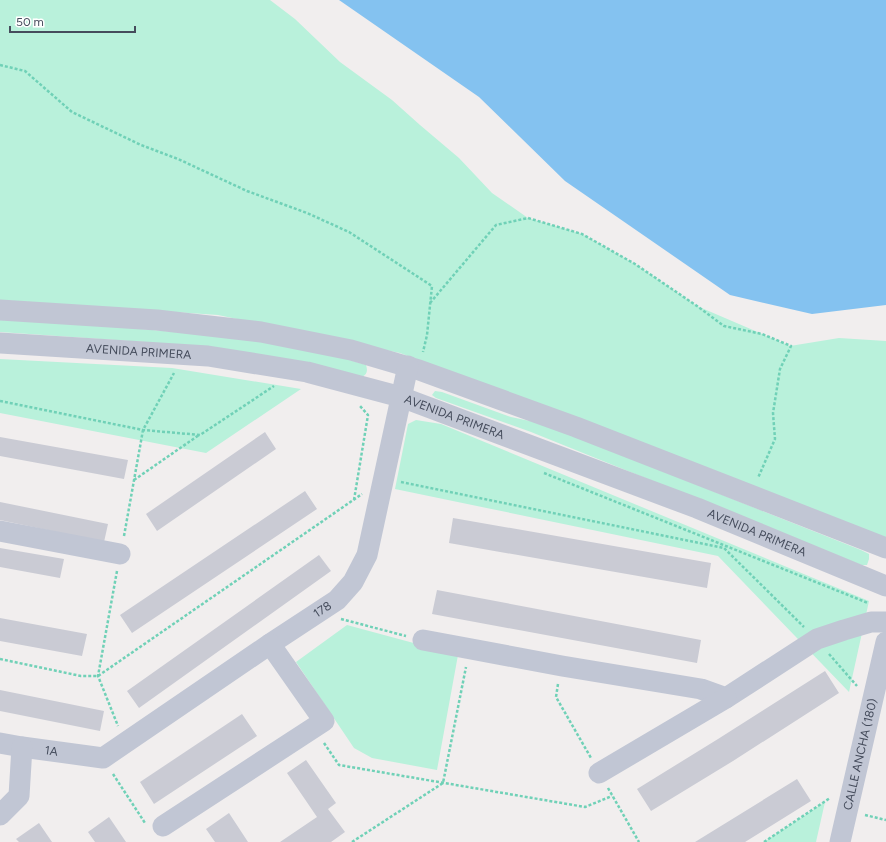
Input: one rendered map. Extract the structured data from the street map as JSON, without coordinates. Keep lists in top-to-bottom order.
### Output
{
  "streets": {
    "street": [
      "AVENIDA PRIMERA",
      "178",
      "1A",
      "CALLE ANCHA (180)"
    ]
  },
  "crossings": [
    ["AVENIDA PRIMERA", "178"],
    ["178", "1A"]
  ],
  "scale_bar": "50 m"
}
